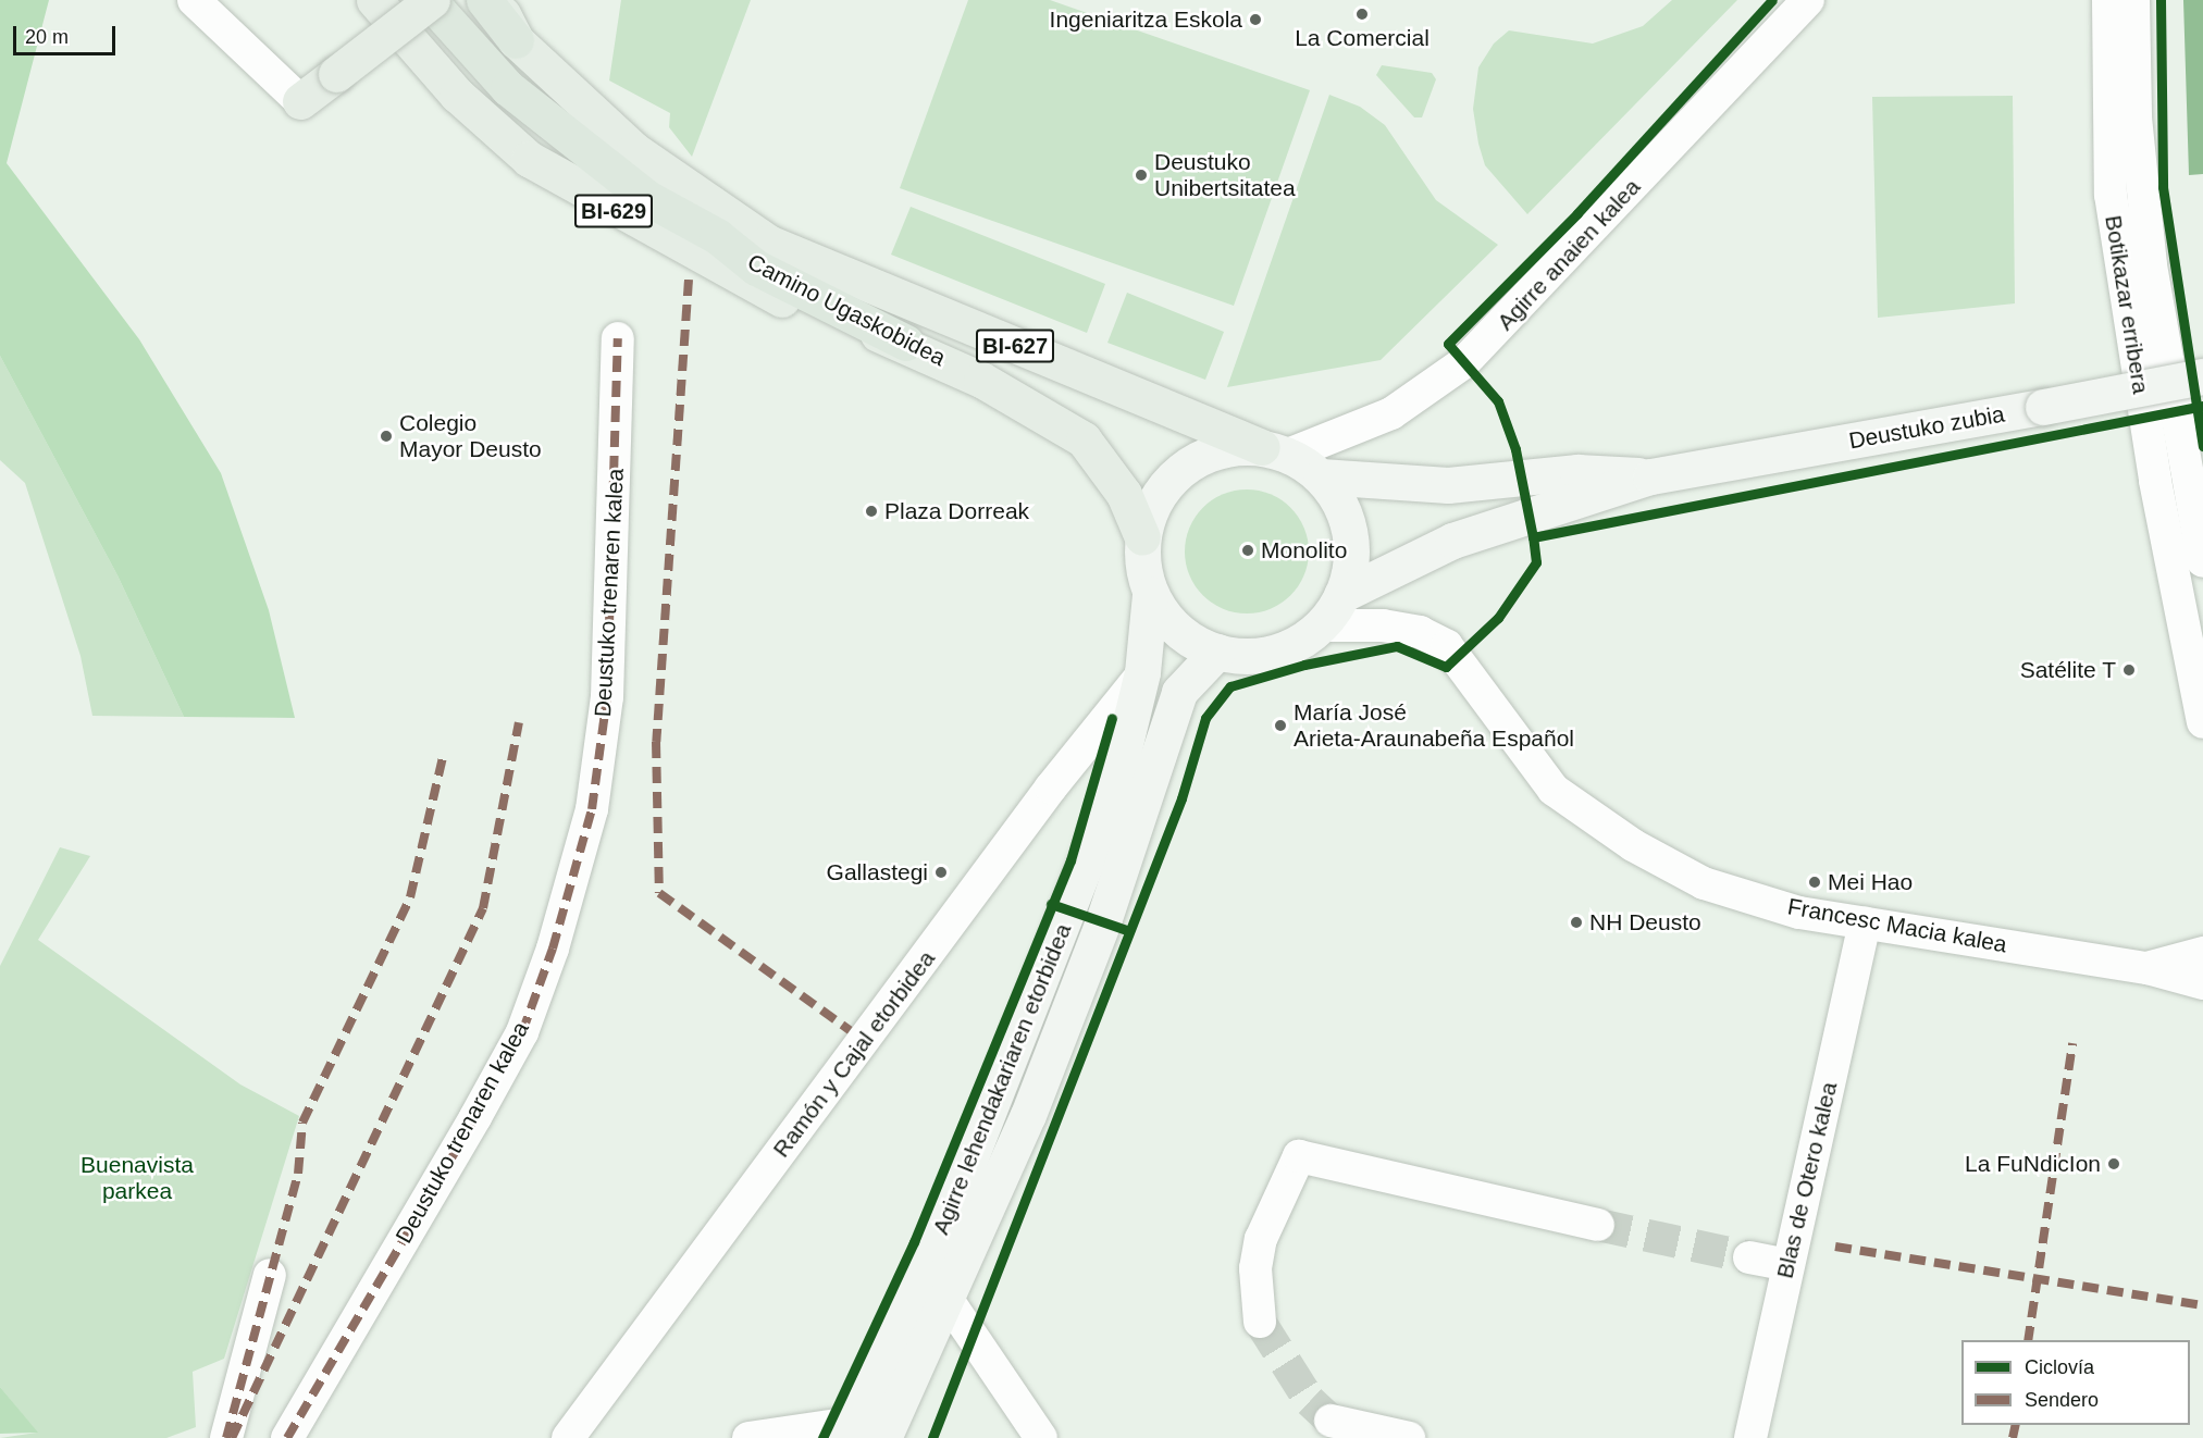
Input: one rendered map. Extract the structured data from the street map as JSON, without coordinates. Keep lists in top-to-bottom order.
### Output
{
  "streets": {
    "highway": ["BI-629", "Camino Ugaskobidea", "BI-627"],
    "main road": ["Deustuko zubia", "Agirre lehendakariaren etorbidea"],
    "street": [
      "Agirre anaien kalea",
      "Botikazar erribera",
      "Deustuko trenaren kalea",
      "Francesc Macia kalea",
      "Ramón y Cajal etorbidea",
      "Blas de Otero kalea"
    ]
  },
  "crossings": [
    ["BI-629", "Camino Ugaskobidea"],
    ["Agirre anaien kalea", "Camino Ugaskobidea"],
    ["Agirre anaien kalea", "Deustuko zubia"],
    ["Agirre anaien kalea", "Francesc Macia kalea"],
    ["Agirre anaien kalea", "Agirre lehendakariaren etorbidea"],
    ["Camino Ugaskobidea", "Deustuko zubia"],
    ["Camino Ugaskobidea", "Francesc Macia kalea"],
    ["Camino Ugaskobidea", "Agirre lehendakariaren etorbidea"],
    ["Deustuko zubia", "Francesc Macia kalea"],
    ["Deustuko zubia", "Agirre lehendakariaren etorbidea"],
    ["Francesc Macia kalea", "Agirre lehendakariaren etorbidea"],
    ["Francesc Macia kalea", "Blas de Otero kalea"],
    ["Ramón y Cajal etorbidea", "Agirre lehendakariaren etorbidea"]
  ],
  "parks": ["Buenavista parkea"],
  "places": [
    "La Comercial",
    "Ingeniaritza Eskola",
    "Deustuko Unibertsitatea",
    "Colegio Mayor Deusto",
    "Plaza Dorreak",
    "Monolito",
    "Satélite T",
    "María José Arieta-Araunabeña Español",
    "Gallastegi",
    "Mei Hao",
    "NH Deusto",
    "La FuNdicIon"
  ],
  "legend": ["Ciclovía", "Sendero"],
  "scale_bar": "20 m"
}
